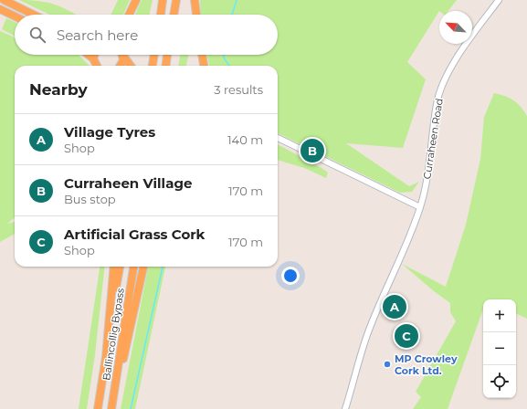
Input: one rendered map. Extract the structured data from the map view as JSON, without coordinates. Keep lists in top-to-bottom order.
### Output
{
  "streets": {
    "highway": ["Ballincollig Bypass"],
    "street": ["Curraheen Road"]
  },
  "places": ["MP Crowley Cork Ltd."],
  "north": "top left",
  "page": {
    "search": "Search here",
    "heading": ["Nearby", "3 results"],
    "list": [
      {
        "mark": "A",
        "name": "Village Tyres",
        "note": "Shop",
        "value": "140 m"
      },
      {
        "mark": "B",
        "name": "Curraheen Village",
        "note": "Bus stop",
        "value": "170 m"
      },
      {
        "mark": "C",
        "name": "Artificial Grass Cork",
        "note": "Shop",
        "value": "170 m"
      }
    ],
    "pins": ["B", "A", "C"],
    "map_buttons": ["+", "−"]
  }
}
